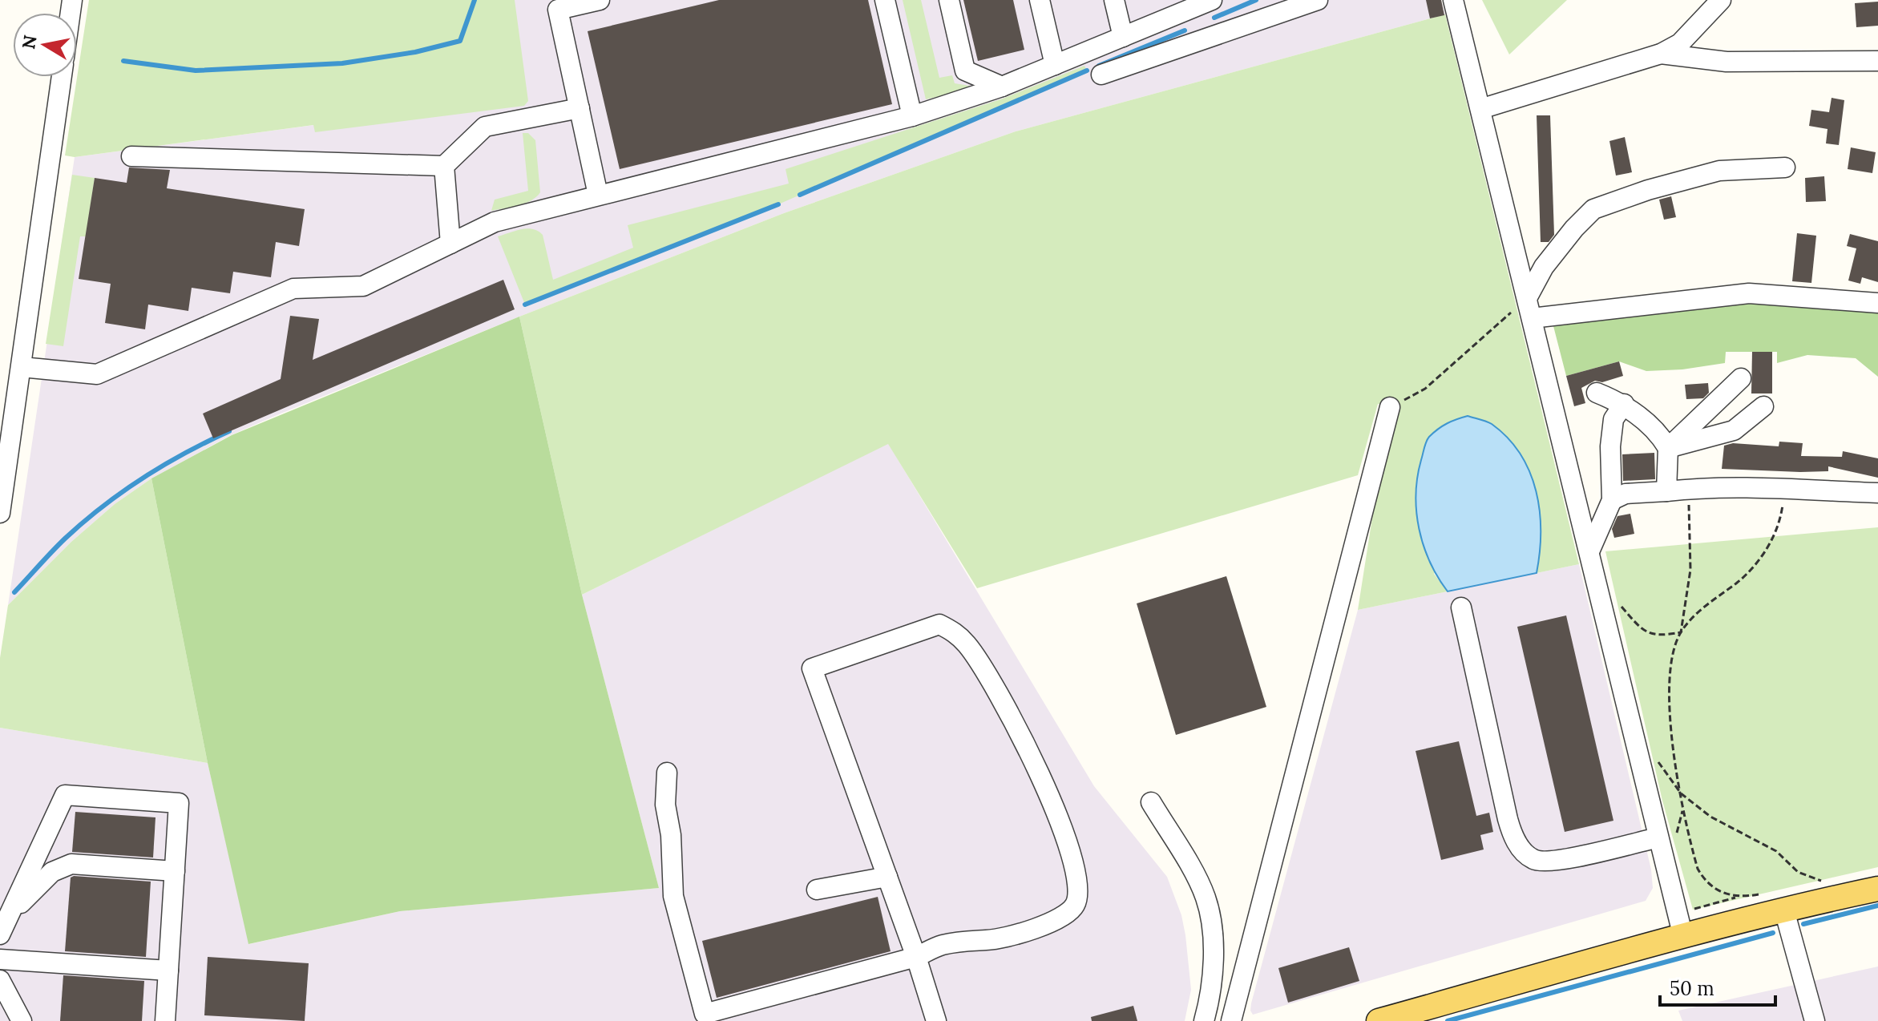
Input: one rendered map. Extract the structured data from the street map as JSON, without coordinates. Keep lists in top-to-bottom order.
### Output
{
  "scale_bar": "50 m",
  "north": "left"
}
